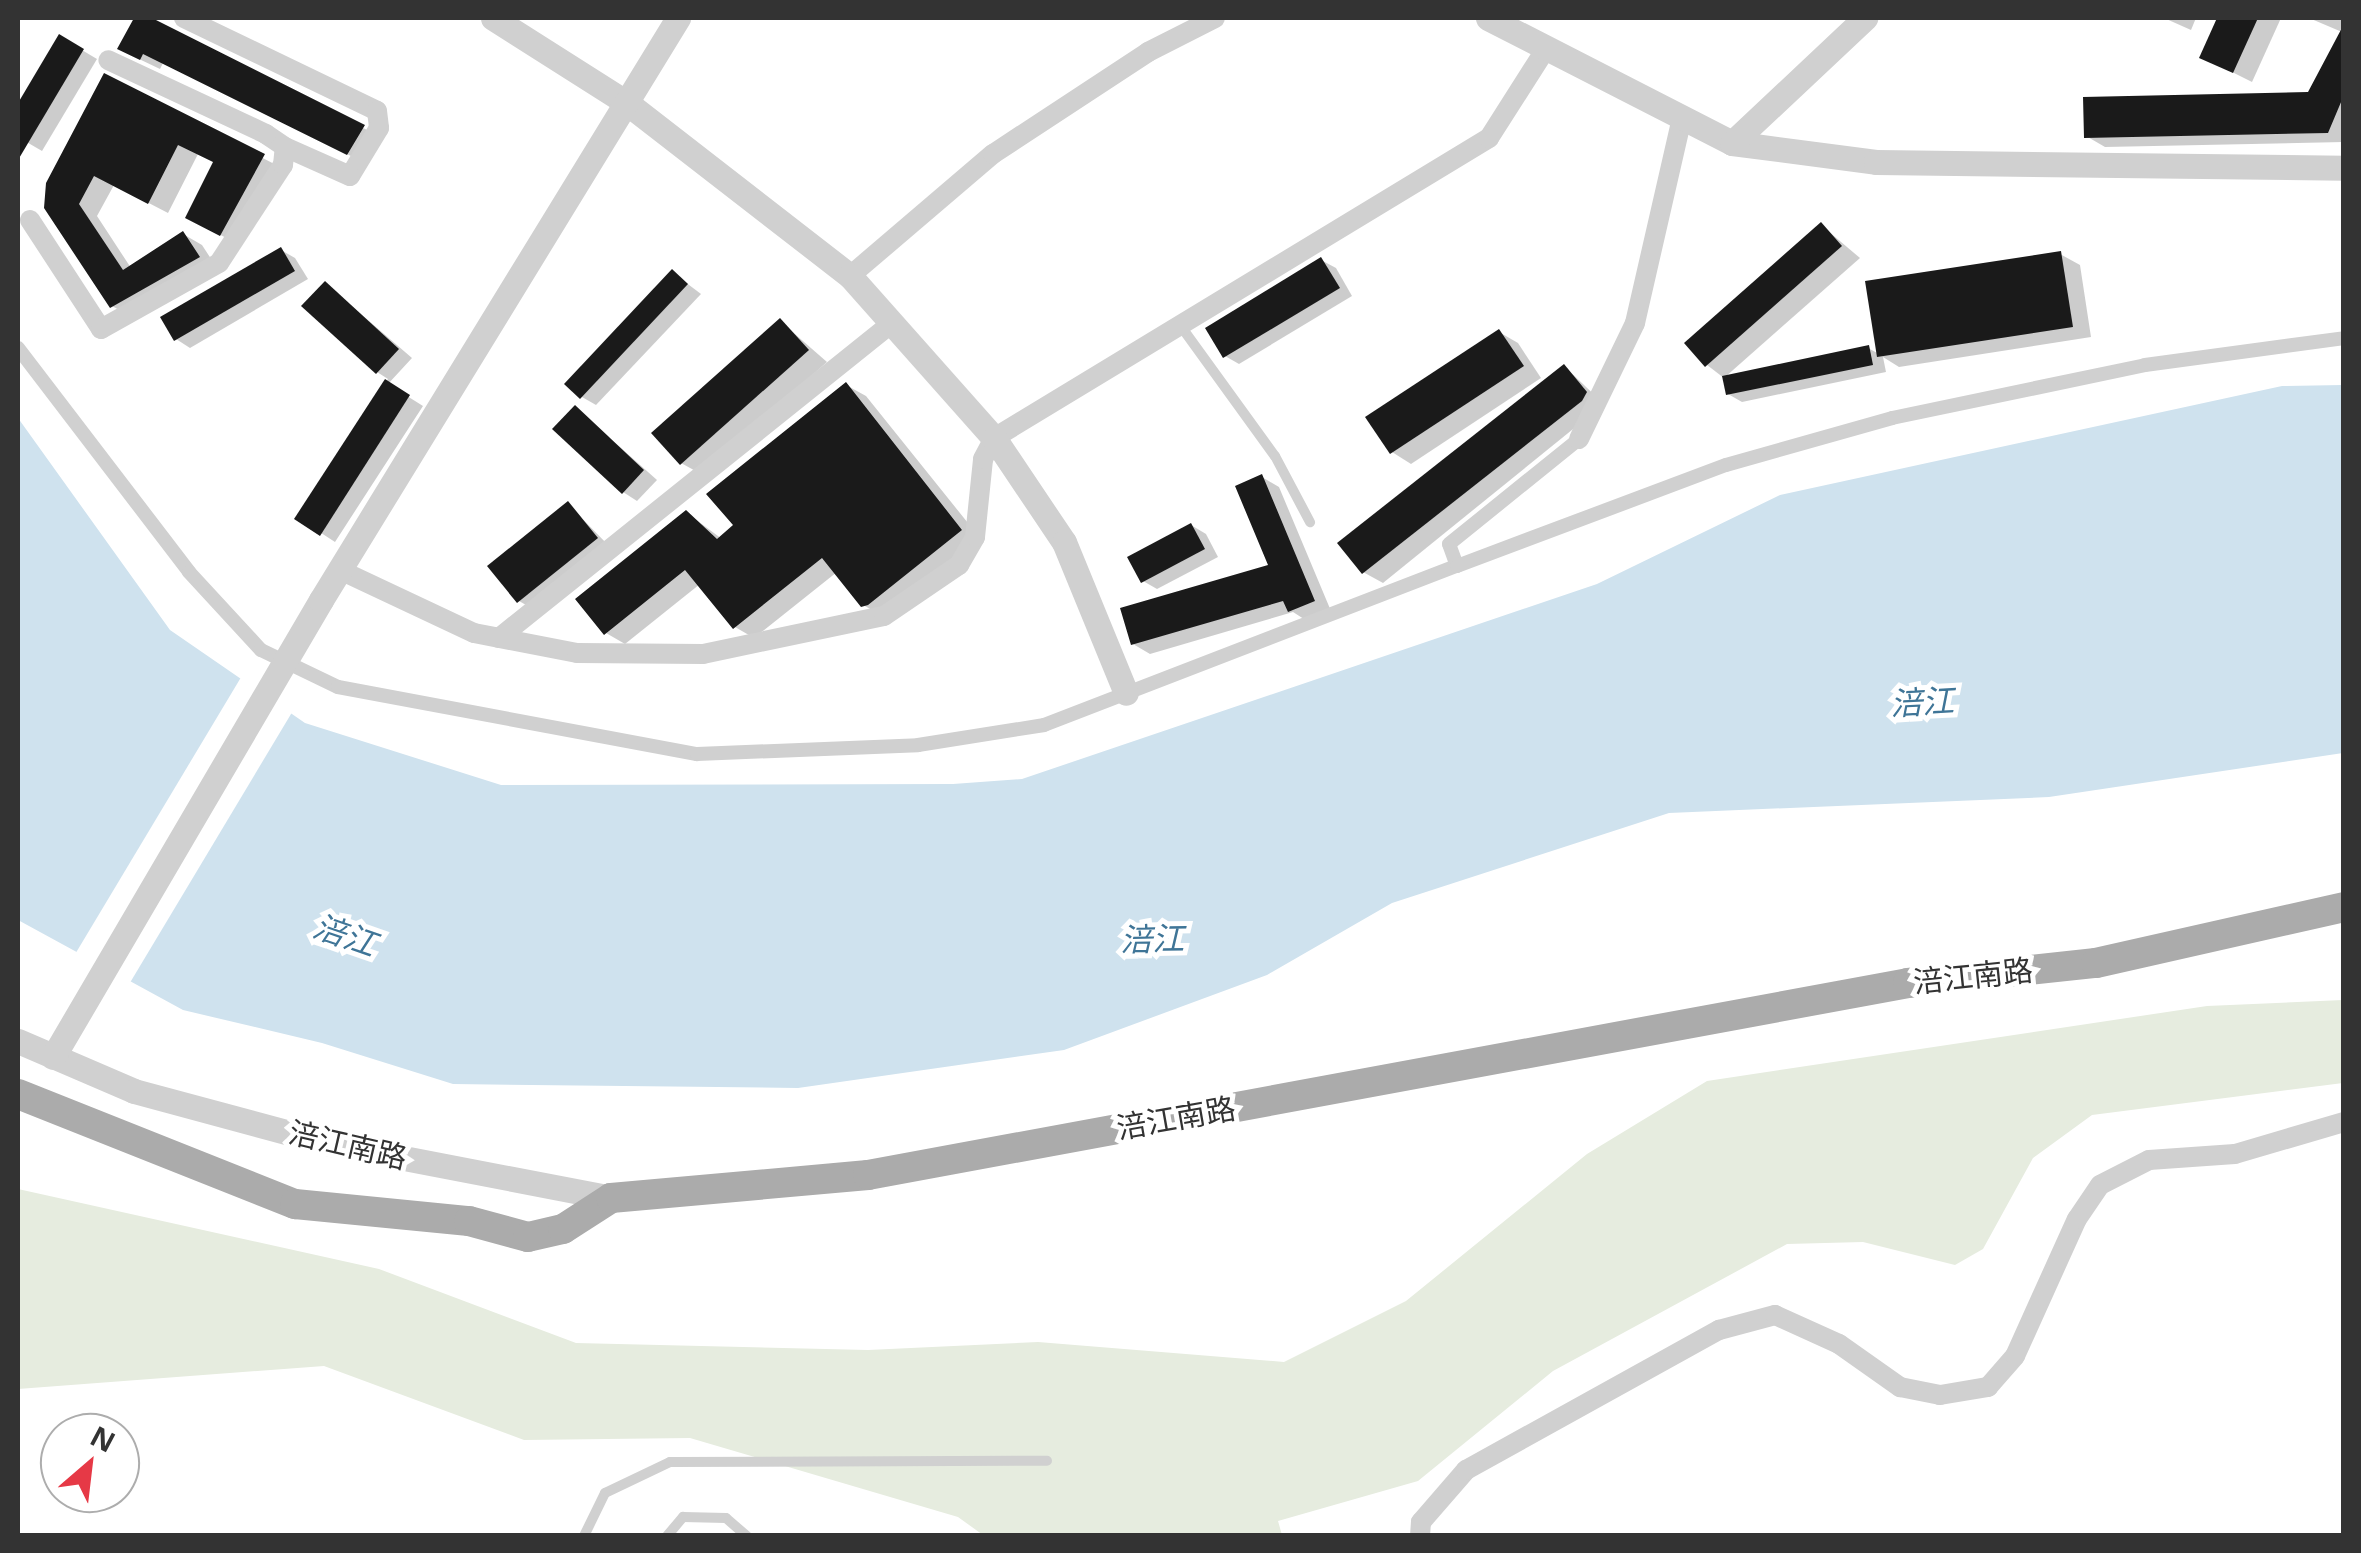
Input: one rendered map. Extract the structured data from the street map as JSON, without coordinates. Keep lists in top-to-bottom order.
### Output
{
  "streets": {
    "main road": ["涪江南路"]
  },
  "water": ["涪江"],
  "north": "top right"
}
